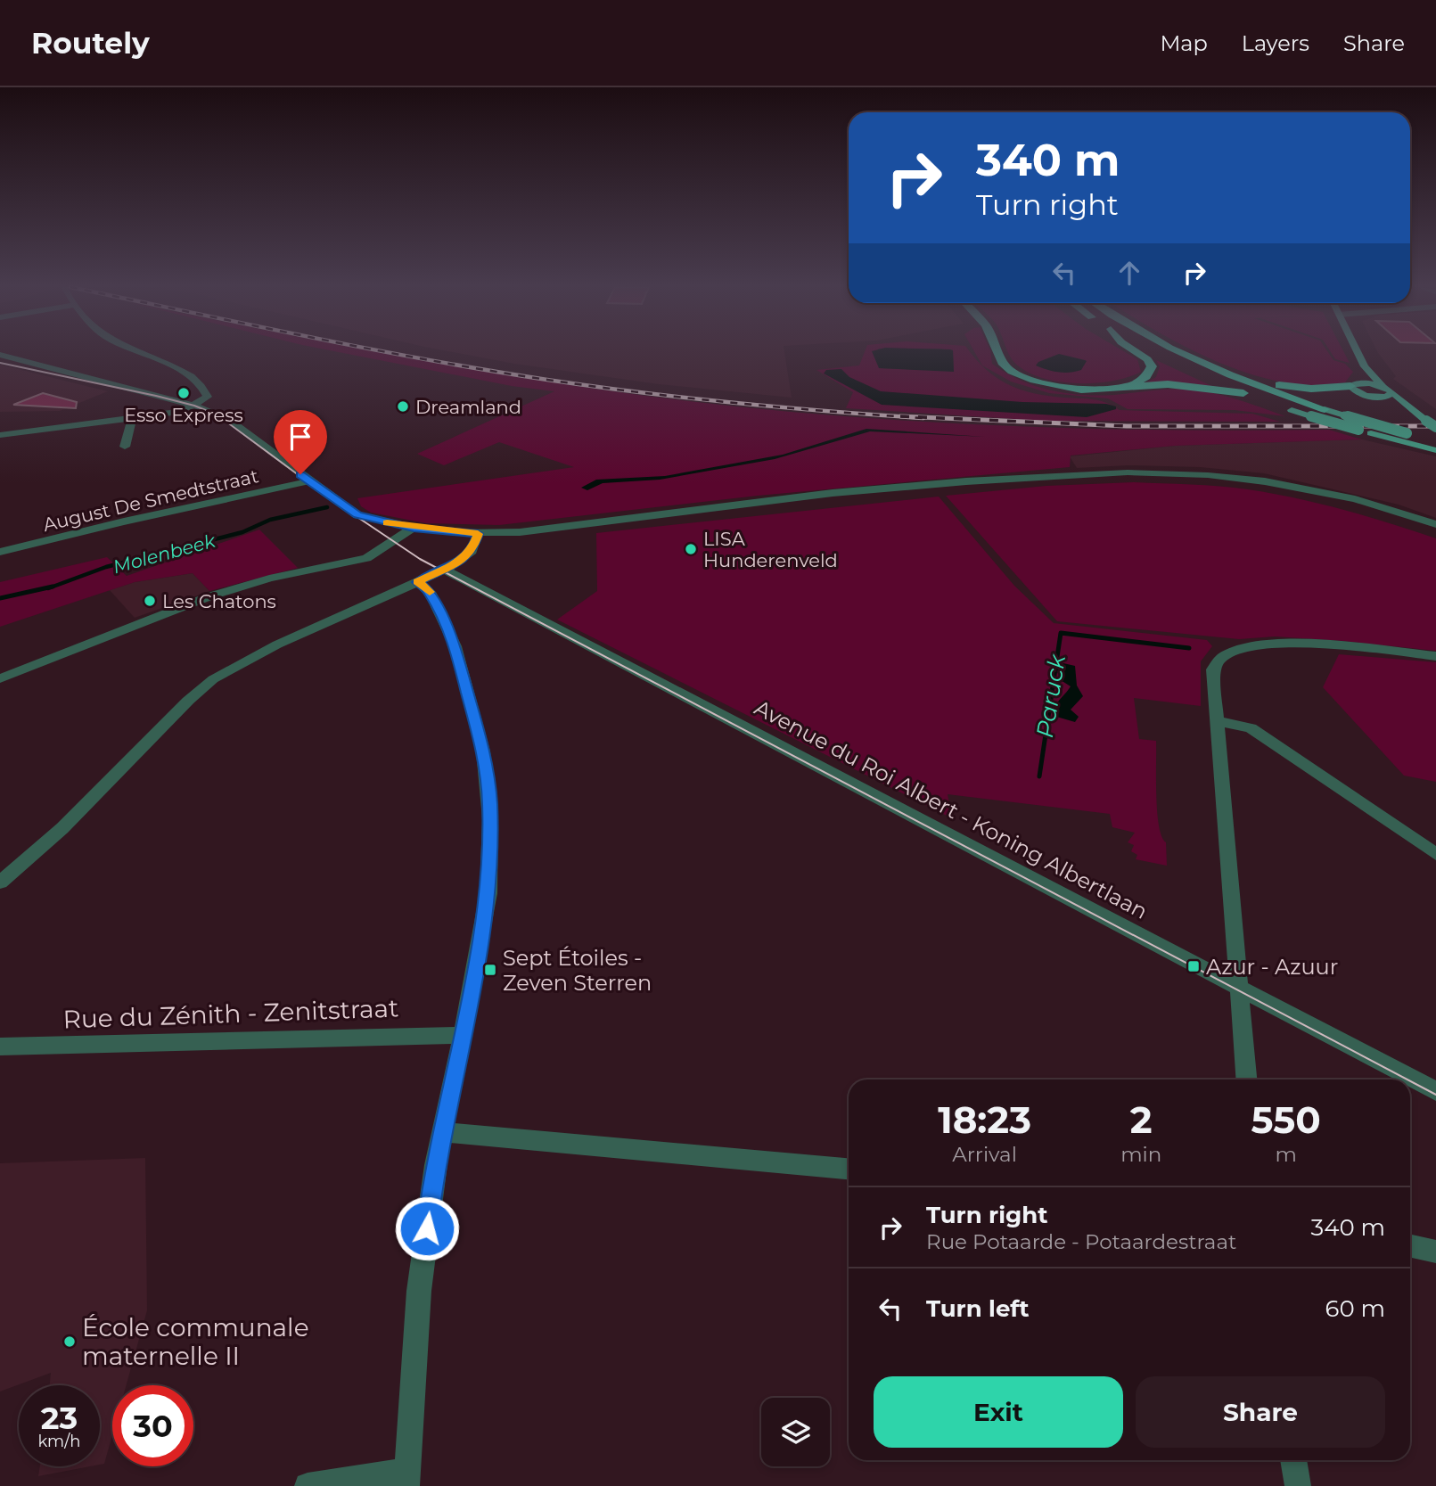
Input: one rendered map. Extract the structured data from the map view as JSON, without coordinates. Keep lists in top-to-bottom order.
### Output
{
  "streets": {
    "street": ["August De Smedtstraat", "Avenue du Roi Albert - Koning Albertlaan", "Rue du Zénith - Zenitstraat"]
  },
  "water": ["Molenbeek", "Paruck"],
  "places": {
    "other": [
      "Esso Express",
      "Dreamland",
      "LISA Hunderenveld",
      "Les Chatons",
      "École communale maternelle II"
    ],
    "transit": ["Azur - Azuur", "Sept Étoiles - Zeven Sterren"]
  },
  "page": {
    "header": "Routely",
    "nav": ["Map", "Layers", "Share"],
    "turn": ["340 m", "Turn right"],
    "eta": [
      "18:23",
      "Arrival",
      "2",
      "min",
      "550",
      "m"
    ],
    "list": [
      {
        "name": "Turn right",
        "note": "Rue Potaarde - Potaardestraat",
        "value": "340 m"
      },
      {
        "name": "Turn left",
        "value": "60 m"
      }
    ],
    "buttons": ["Exit", "Share"],
    "speed": "23 km/h",
    "limit": "30"
  }
}
